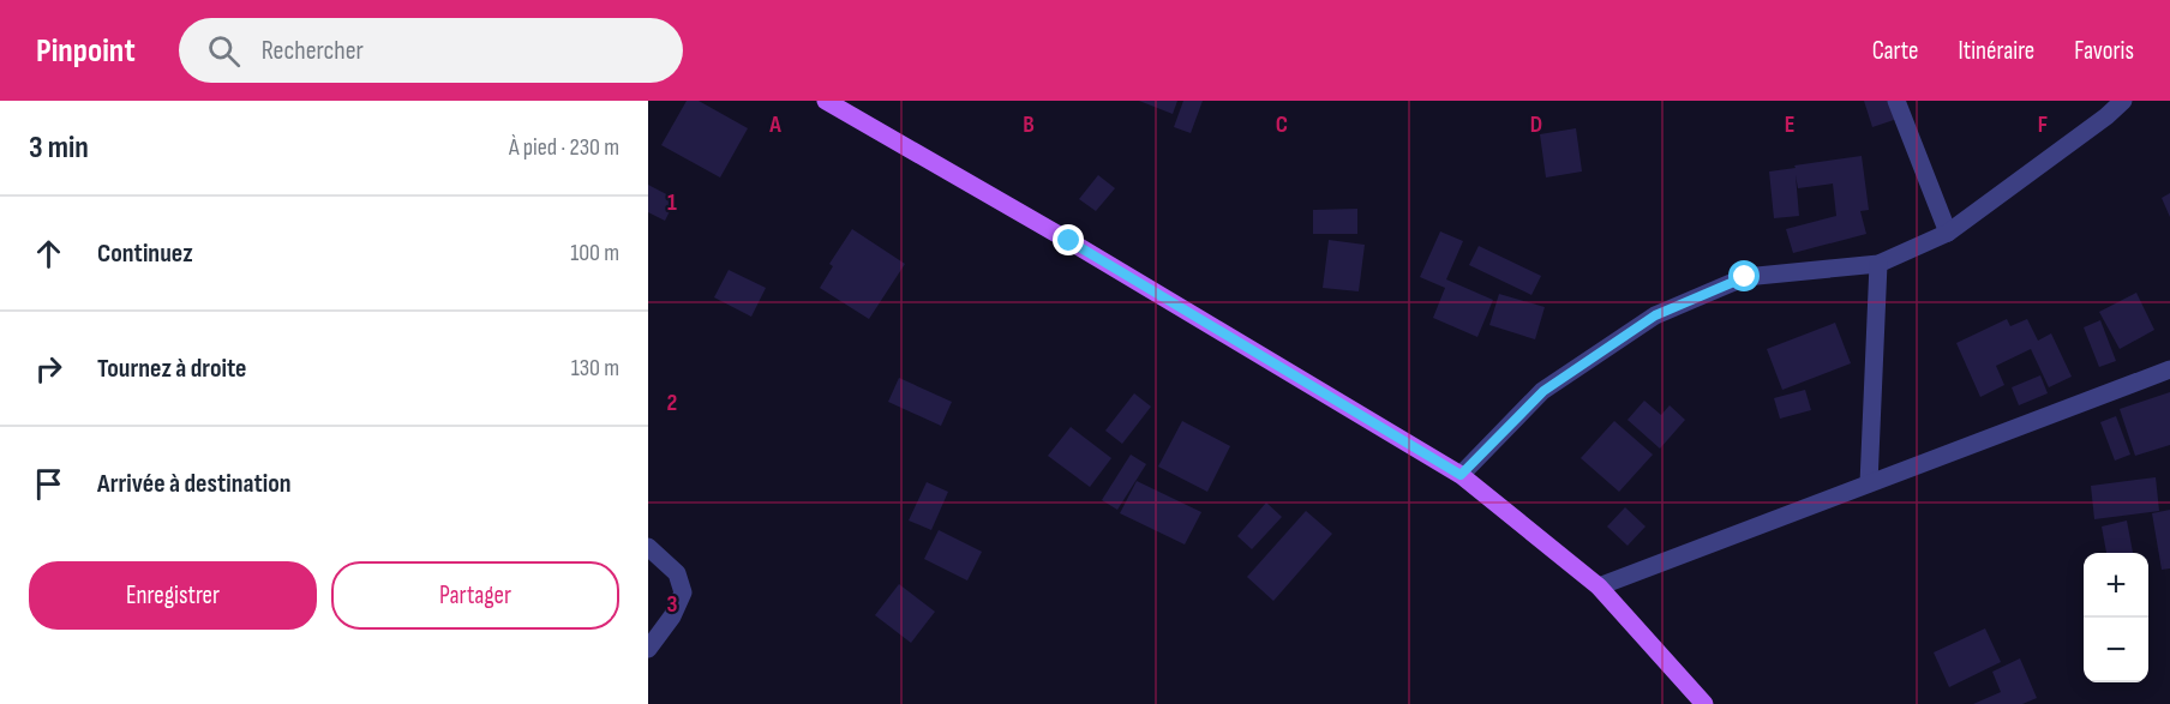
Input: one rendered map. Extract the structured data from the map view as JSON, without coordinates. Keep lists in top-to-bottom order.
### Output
{
  "page": {
    "header": "Pinpoint",
    "search": "Rechercher",
    "nav": ["Carte", "Itinéraire", "Favoris"],
    "heading": ["3 min", "À pied · 230 m"],
    "list": [
      ["Continuez", "100 m"],
      ["Tournez à droite", "130 m"],
      "Arrivée à destination"
    ],
    "buttons": ["Enregistrer", "Partager"],
    "map_buttons": ["+", "−"]
  },
  "grid": {
    "columns": [
      "A",
      "B",
      "C",
      "D",
      "E",
      "F"
    ],
    "rows": ["1", "2", "3"]
  }
}
